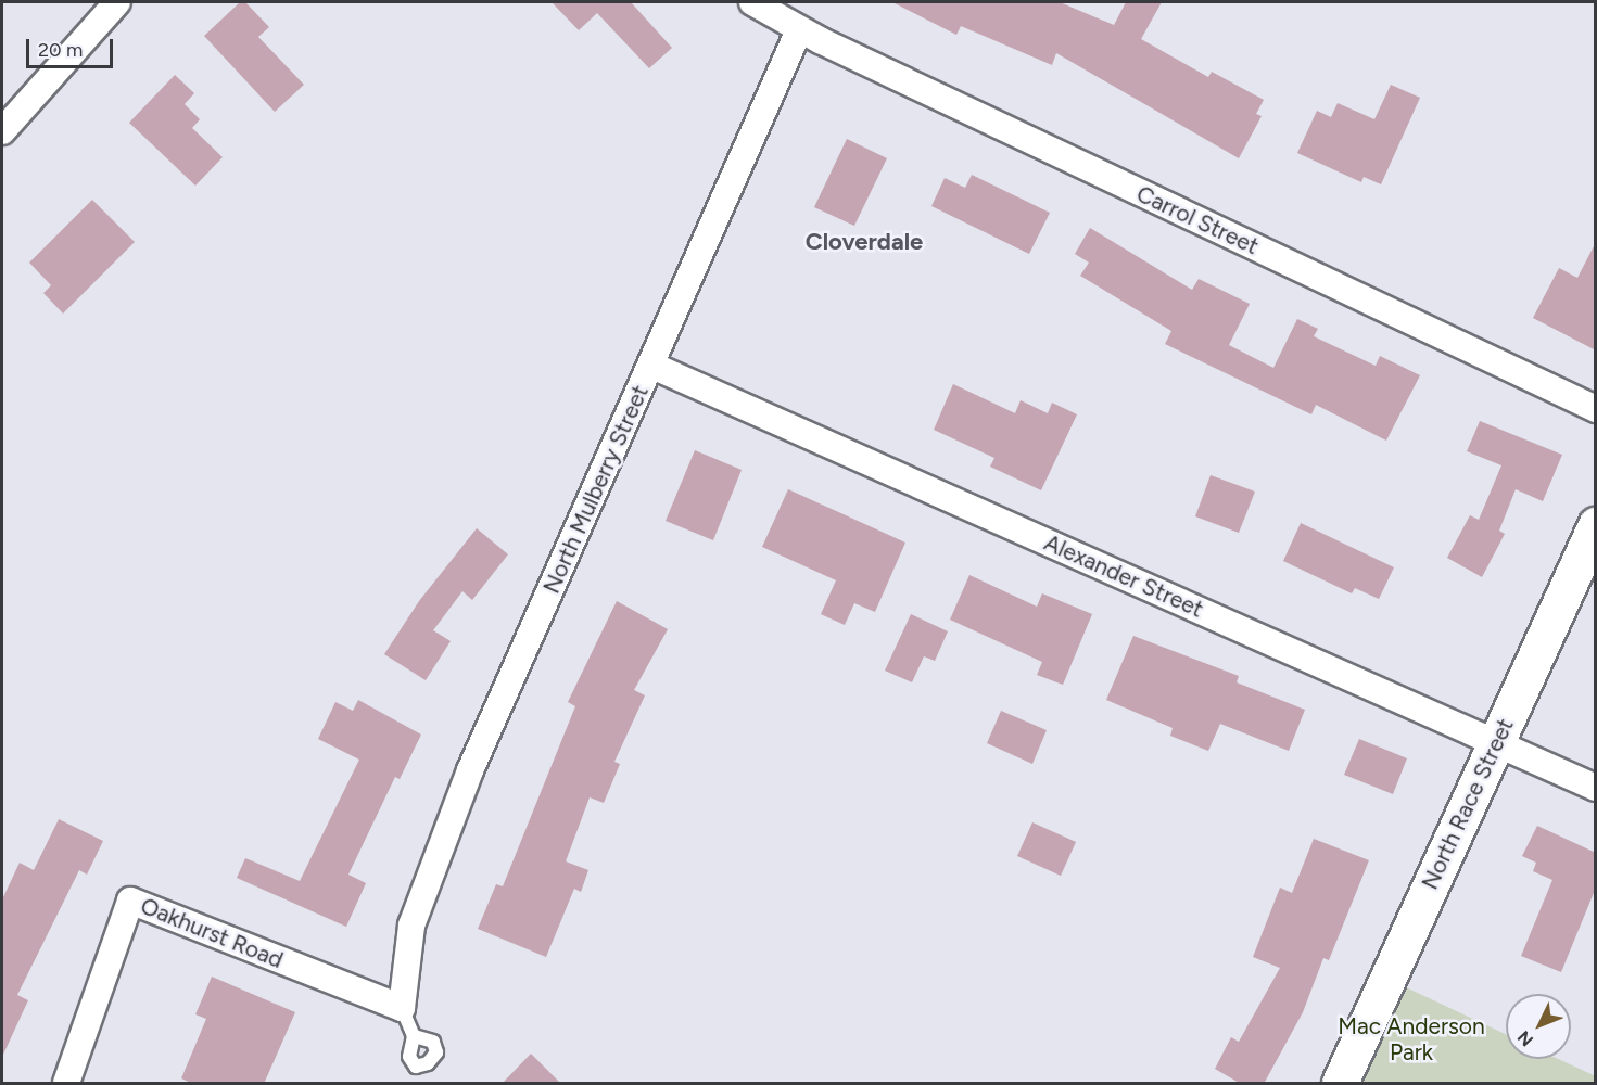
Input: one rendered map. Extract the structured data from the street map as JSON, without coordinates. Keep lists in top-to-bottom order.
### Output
{
  "streets": {
    "street": [
      "Carrol Street",
      "North Mulberry Street",
      "Alexander Street",
      "North Race Street",
      "Oakhurst Road"
    ]
  },
  "crossings": [
    ["Carrol Street", "North Mulberry Street"],
    ["North Mulberry Street", "Alexander Street"],
    ["North Mulberry Street", "Oakhurst Road"],
    ["Alexander Street", "North Race Street"]
  ],
  "districts": ["Cloverdale"],
  "parks": ["Mac Anderson Park"],
  "scale_bar": "20 m",
  "north": "bottom left"
}
